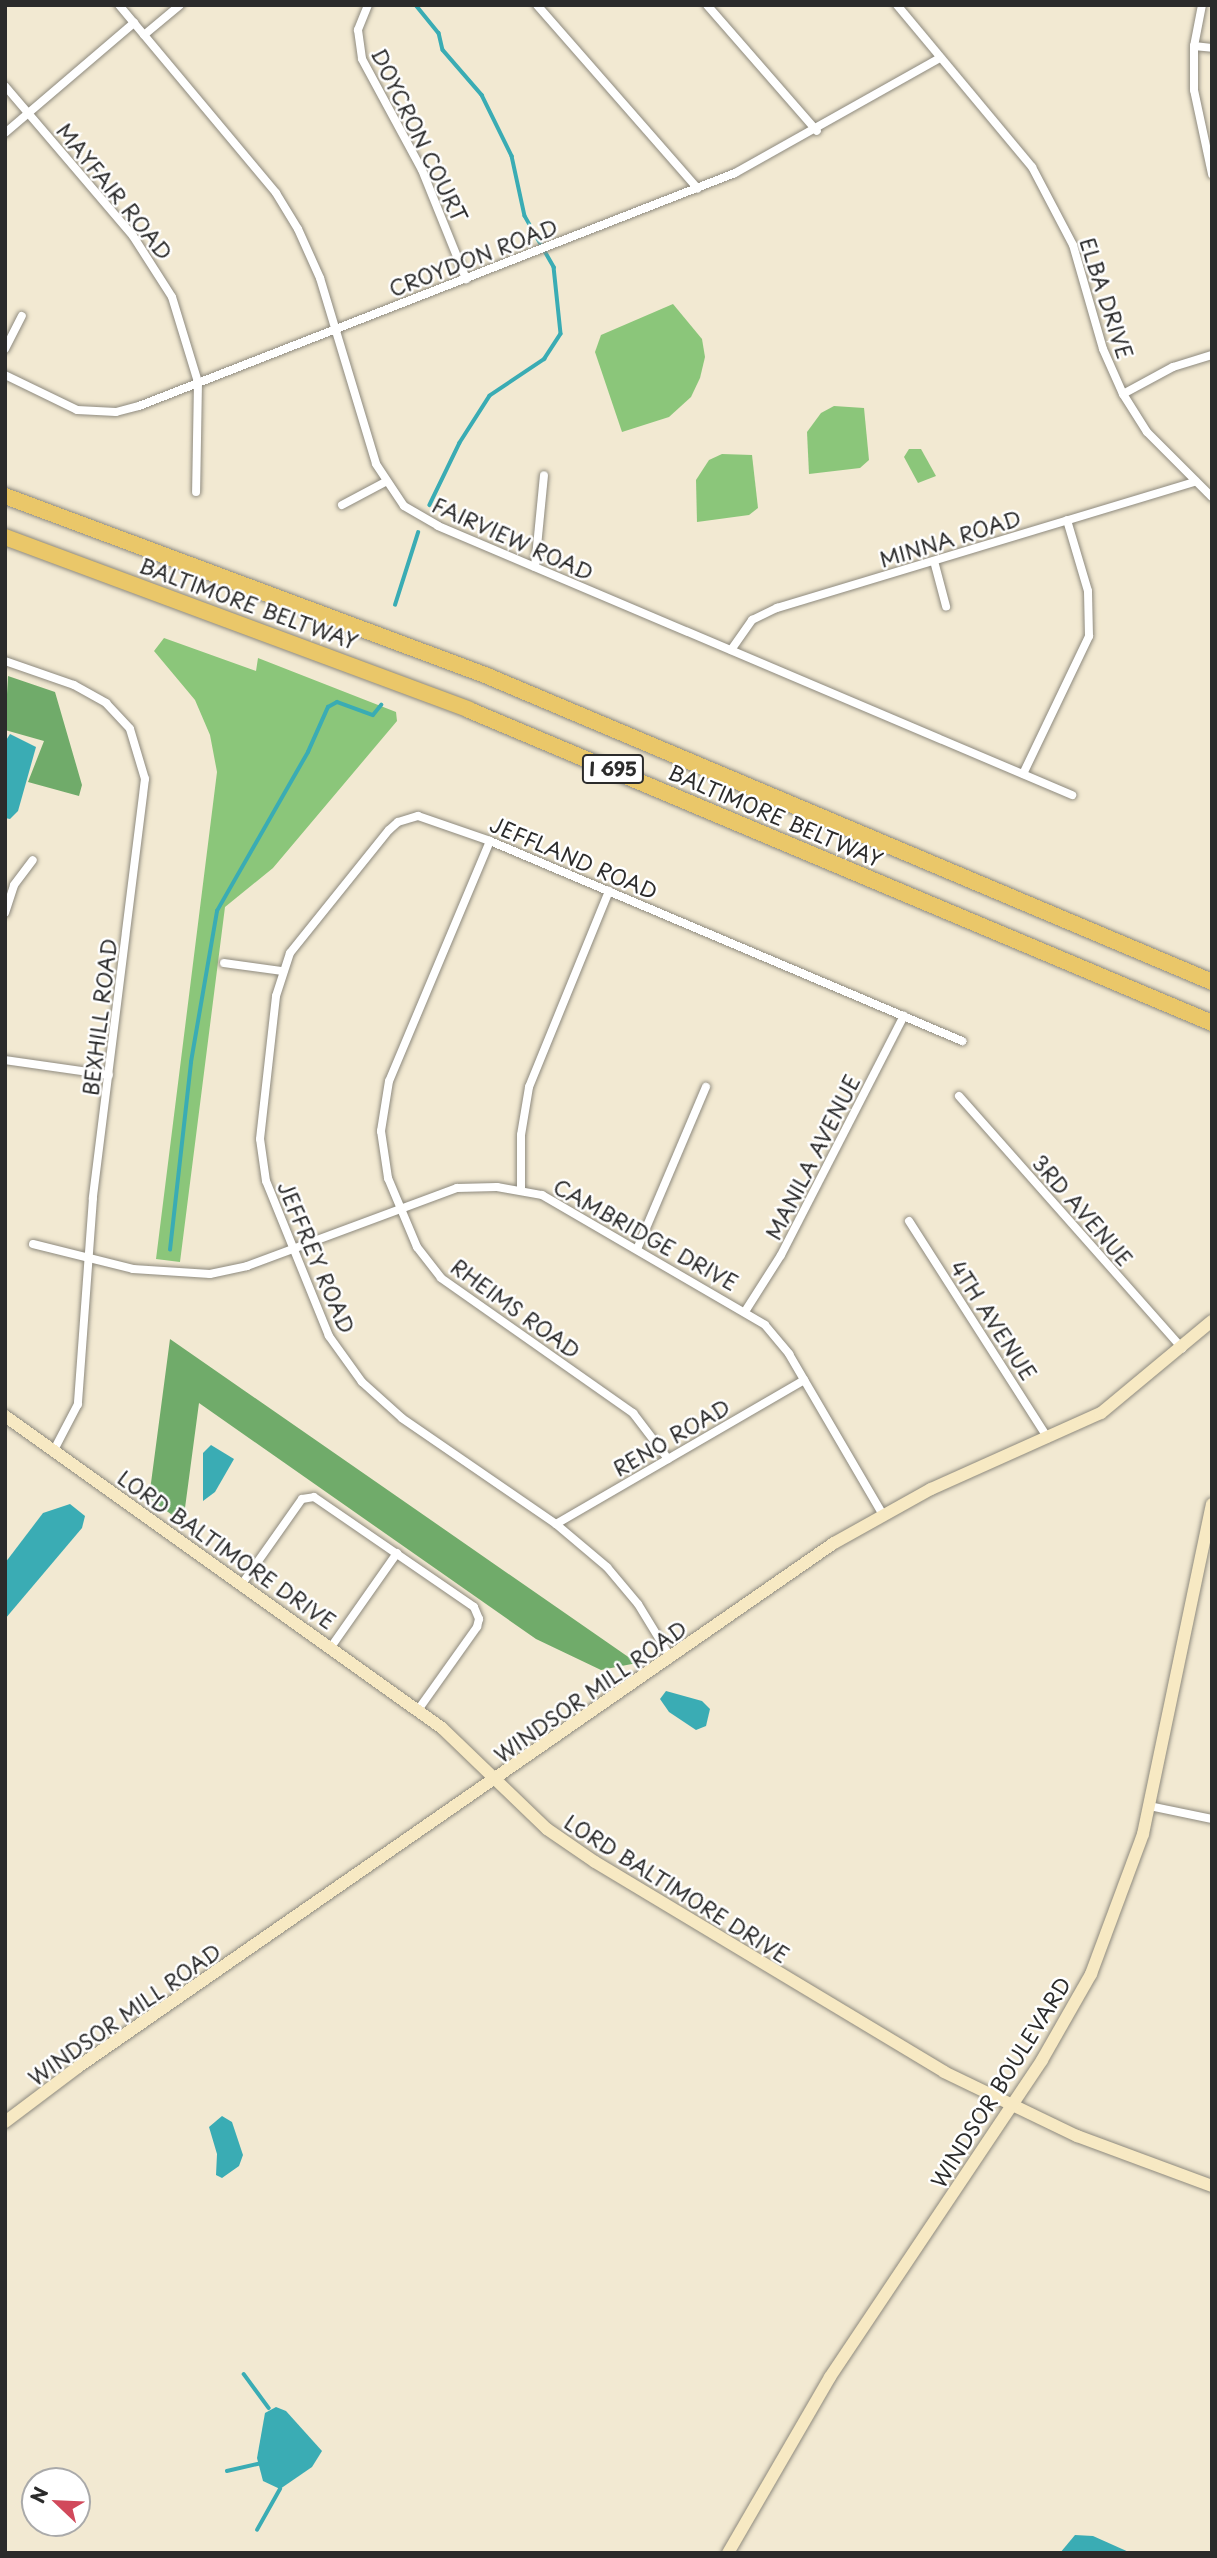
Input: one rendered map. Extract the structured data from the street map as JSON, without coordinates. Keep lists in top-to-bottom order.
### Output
{
  "streets": {
    "highway": ["BALTIMORE BELTWAY", "I 695"],
    "main road": ["LORD BALTIMORE DRIVE", "WINDSOR MILL ROAD", "WINDSOR BOULEVARD"],
    "street": [
      "DOYCRON COURT",
      "MAYFAIR ROAD",
      "CROYDON ROAD",
      "ELBA DRIVE",
      "FAIRVIEW ROAD",
      "MINNA ROAD",
      "JEFFLAND ROAD",
      "BEXHILL ROAD",
      "MANILA AVENUE",
      "3RD AVENUE",
      "CAMBRIDGE DRIVE",
      "JEFFREY ROAD",
      "RHEIMS ROAD",
      "4TH AVENUE",
      "RENO ROAD"
    ]
  },
  "crossings": [
    ["DOYCRON COURT", "CROYDON ROAD"],
    ["MAYFAIR ROAD", "CROYDON ROAD"],
    ["CROYDON ROAD", "ELBA DRIVE"],
    ["CROYDON ROAD", "FAIRVIEW ROAD"],
    ["ELBA DRIVE", "MINNA ROAD"],
    ["FAIRVIEW ROAD", "MINNA ROAD"],
    ["JEFFLAND ROAD", "MANILA AVENUE"],
    ["JEFFLAND ROAD", "JEFFREY ROAD"],
    ["JEFFLAND ROAD", "RHEIMS ROAD"],
    ["BEXHILL ROAD", "CAMBRIDGE DRIVE"],
    ["BEXHILL ROAD", "LORD BALTIMORE DRIVE"],
    ["MANILA AVENUE", "CAMBRIDGE DRIVE"],
    ["3RD AVENUE", "WINDSOR MILL ROAD"],
    ["CAMBRIDGE DRIVE", "JEFFREY ROAD"],
    ["CAMBRIDGE DRIVE", "RHEIMS ROAD"],
    ["CAMBRIDGE DRIVE", "RENO ROAD"],
    ["CAMBRIDGE DRIVE", "WINDSOR MILL ROAD"],
    ["JEFFREY ROAD", "RENO ROAD"],
    ["JEFFREY ROAD", "WINDSOR MILL ROAD"],
    ["RHEIMS ROAD", "RENO ROAD"],
    ["4TH AVENUE", "WINDSOR MILL ROAD"],
    ["LORD BALTIMORE DRIVE", "WINDSOR MILL ROAD"],
    ["LORD BALTIMORE DRIVE", "WINDSOR BOULEVARD"]
  ],
  "north": "top left"
}
